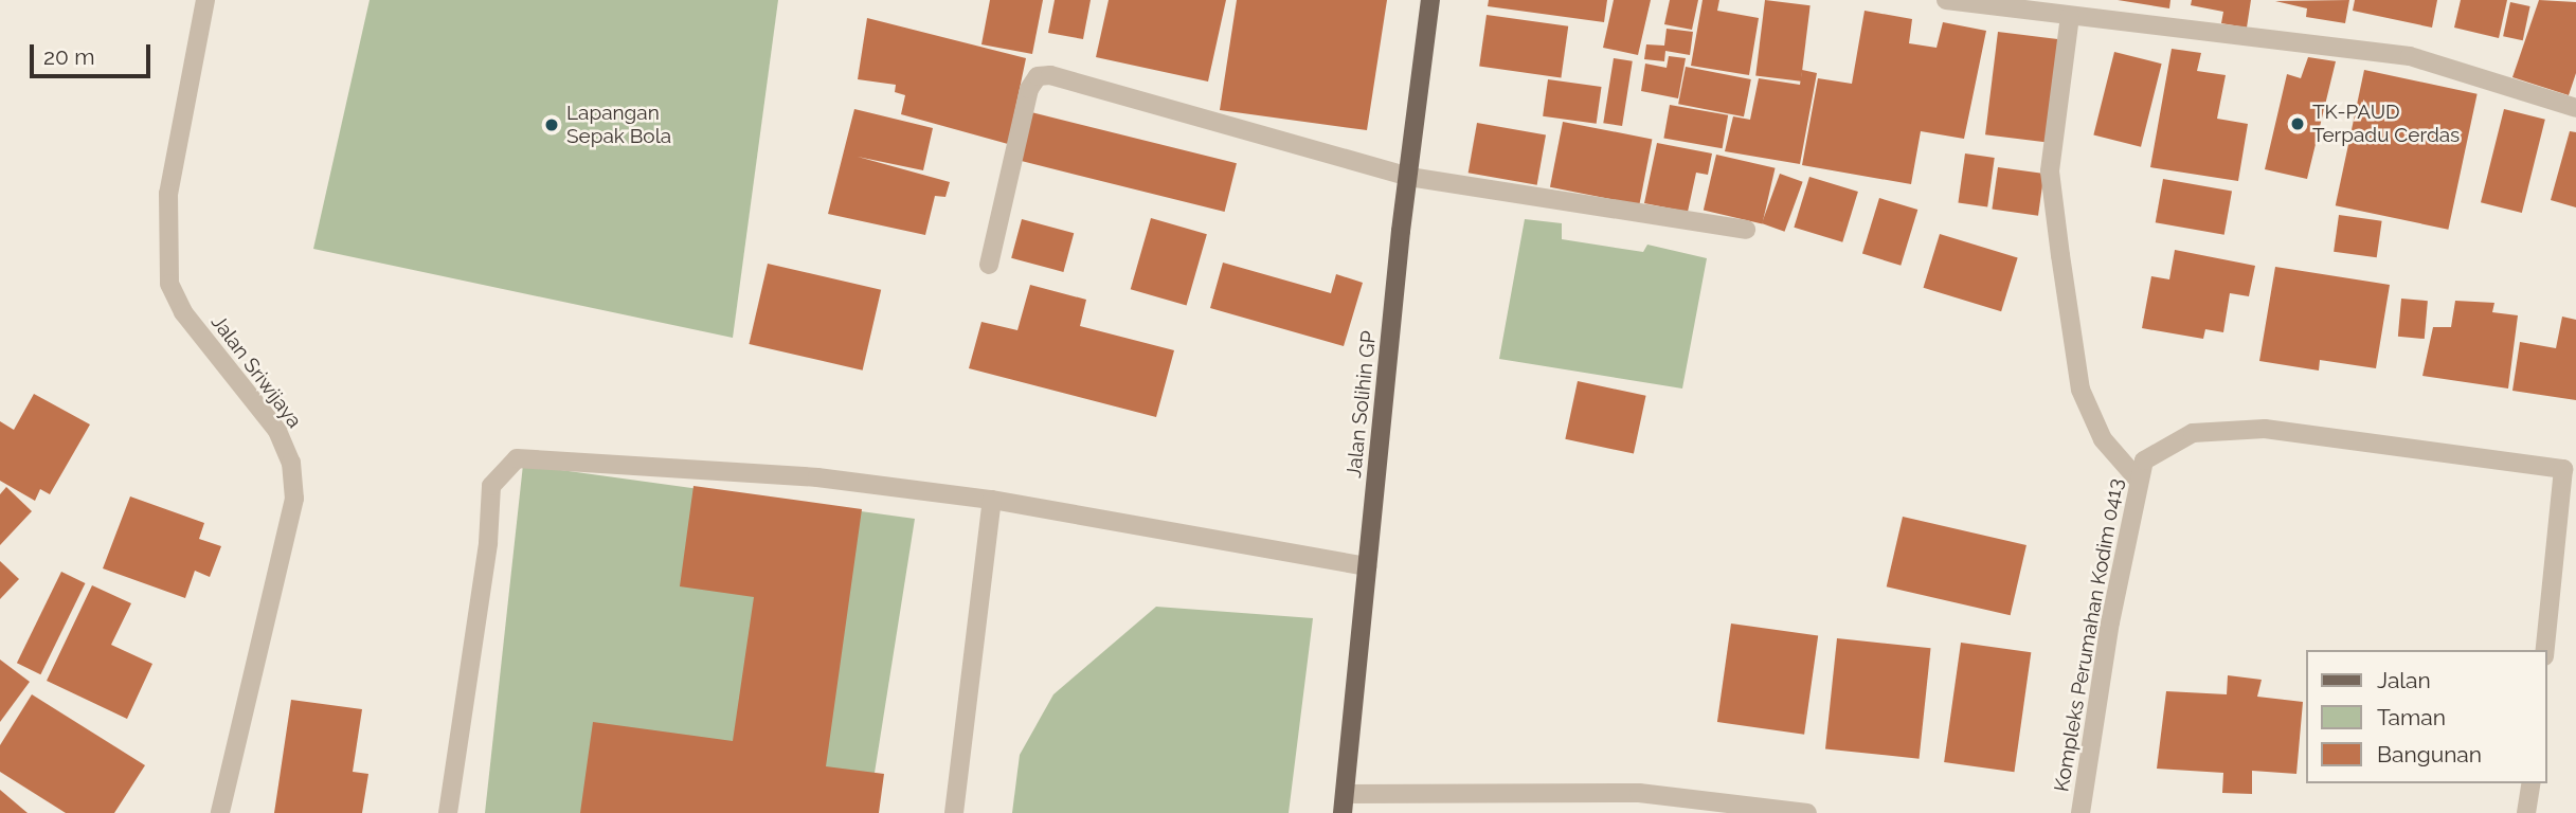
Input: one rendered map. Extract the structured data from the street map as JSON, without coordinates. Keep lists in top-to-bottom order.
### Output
{
  "streets": {
    "main road": ["Jalan Solihin GP"],
    "street": ["Jalan Sriwijaya", "Kompleks Perumahan Kodim 0413"]
  },
  "places": ["TK-PAUD Terpadu Cerdas", "Lapangan Sepak Bola"],
  "legend": ["Jalan", "Taman", "Bangunan"],
  "scale_bar": "20 m"
}
